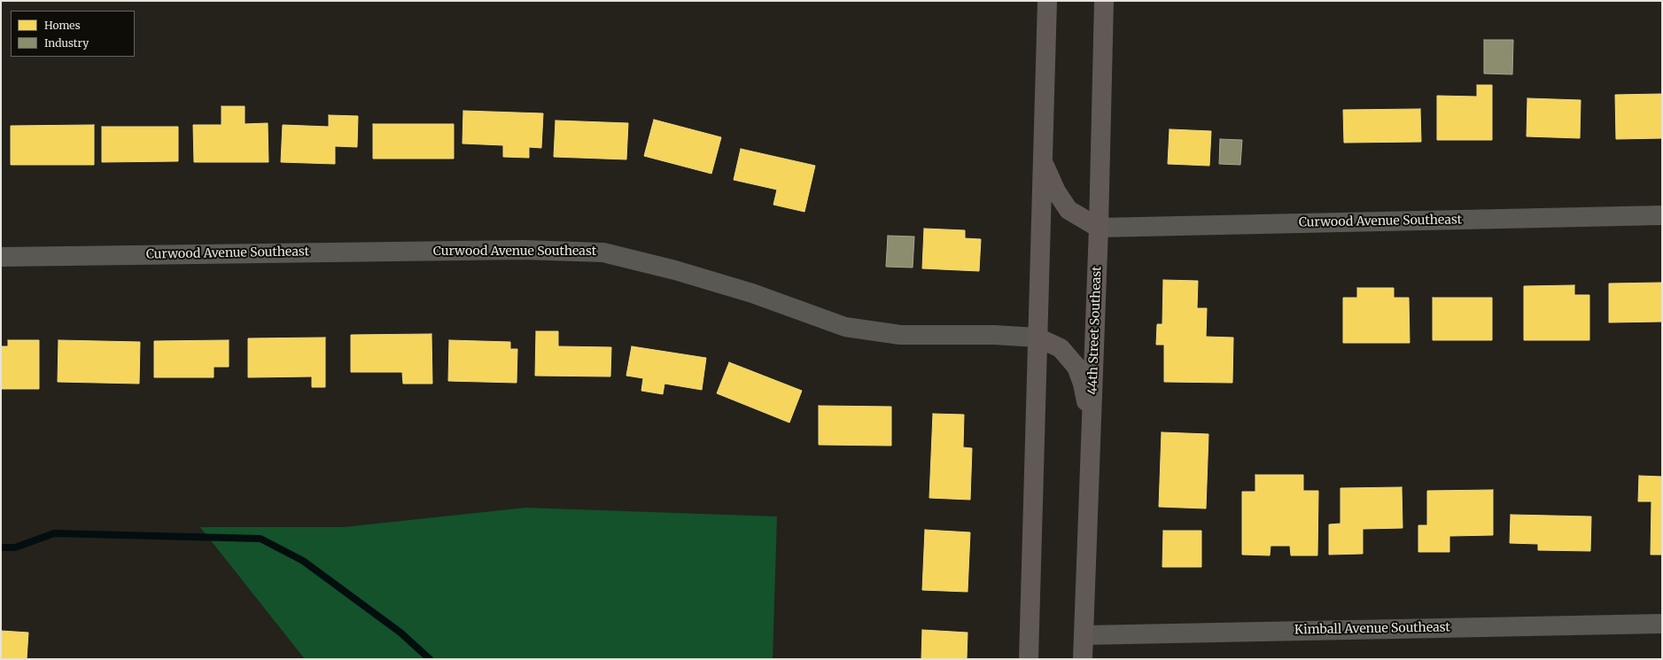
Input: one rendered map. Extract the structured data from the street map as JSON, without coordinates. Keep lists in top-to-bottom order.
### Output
{
  "streets": {
    "main road": ["44th Street Southeast"],
    "street": ["Curwood Avenue Southeast", "Kimball Avenue Southeast"]
  },
  "crossings": [
    ["Curwood Avenue Southeast", "44th Street Southeast"],
    ["44th Street Southeast", "Kimball Avenue Southeast"]
  ],
  "legend": ["Homes", "Industry"]
}
